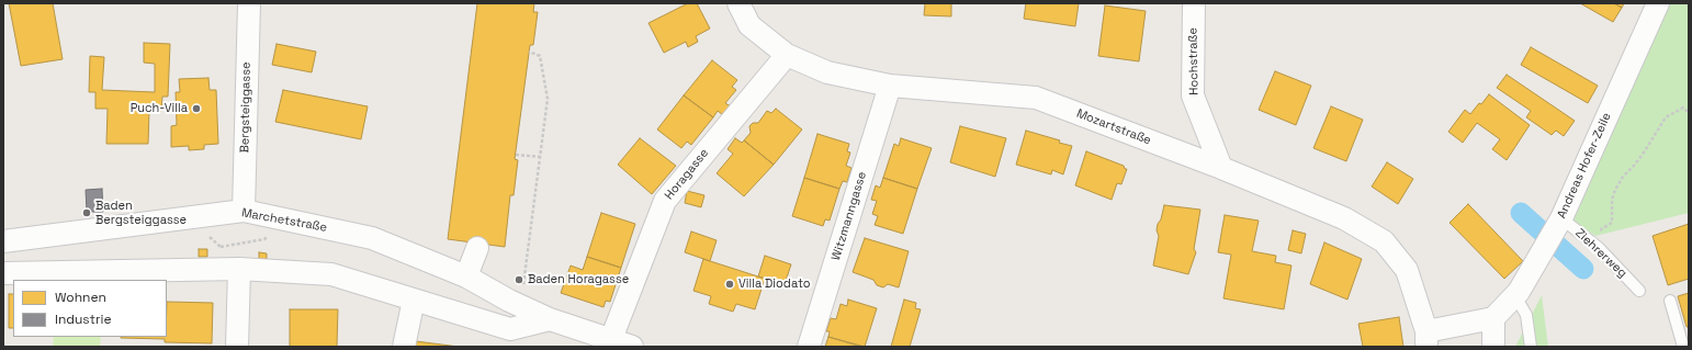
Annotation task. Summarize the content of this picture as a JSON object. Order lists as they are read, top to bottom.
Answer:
{
  "streets": {
    "street": [
      "Hochstraße",
      "Bergsteiggasse",
      "Mozartstraße",
      "Andreas Hofer-Zeile",
      "Horagasse",
      "Witzmanngasse",
      "Marchetstraße"
    ],
    "lane": ["Ziehrerweg"]
  },
  "crossings": [
    ["Hochstraße", "Mozartstraße"],
    ["Bergsteiggasse", "Marchetstraße"],
    ["Mozartstraße", "Horagasse"],
    ["Mozartstraße", "Witzmanngasse"],
    ["Andreas Hofer-Zeile", "Ziehrerweg"],
    ["Horagasse", "Marchetstraße"]
  ],
  "places": [
    "Puch-Villa",
    "Baden Bergsteiggasse",
    "Baden Horagasse",
    "Villa Diodato"
  ],
  "legend": ["Wohnen", "Industrie"]
}
